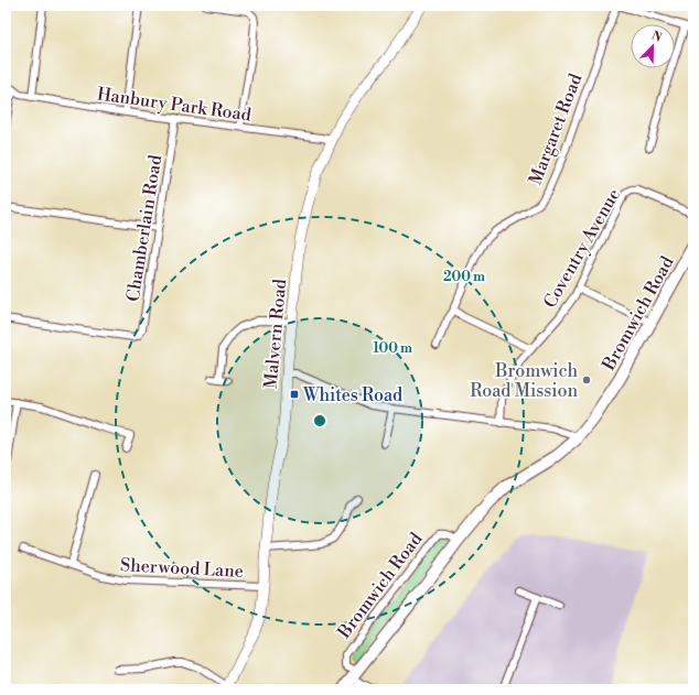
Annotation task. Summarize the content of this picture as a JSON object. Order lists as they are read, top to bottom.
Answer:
{
  "streets": {
    "main road": ["Bromwich Road", "Malvern Road"],
    "street": [
      "Hanbury Park Road",
      "Margaret Road",
      "Chamberlain Road",
      "Coventry Avenue",
      "Sherwood Lane"
    ]
  },
  "crossings": [
    ["Hanbury Park Road", "Chamberlain Road"],
    ["Hanbury Park Road", "Malvern Road"],
    ["Malvern Road", "Sherwood Lane"]
  ],
  "places": {
    "other": ["Bromwich Road Mission"],
    "transit": ["Whites Road"]
  },
  "north": "top right",
  "rings": ["200 m", "100 m"]
}
